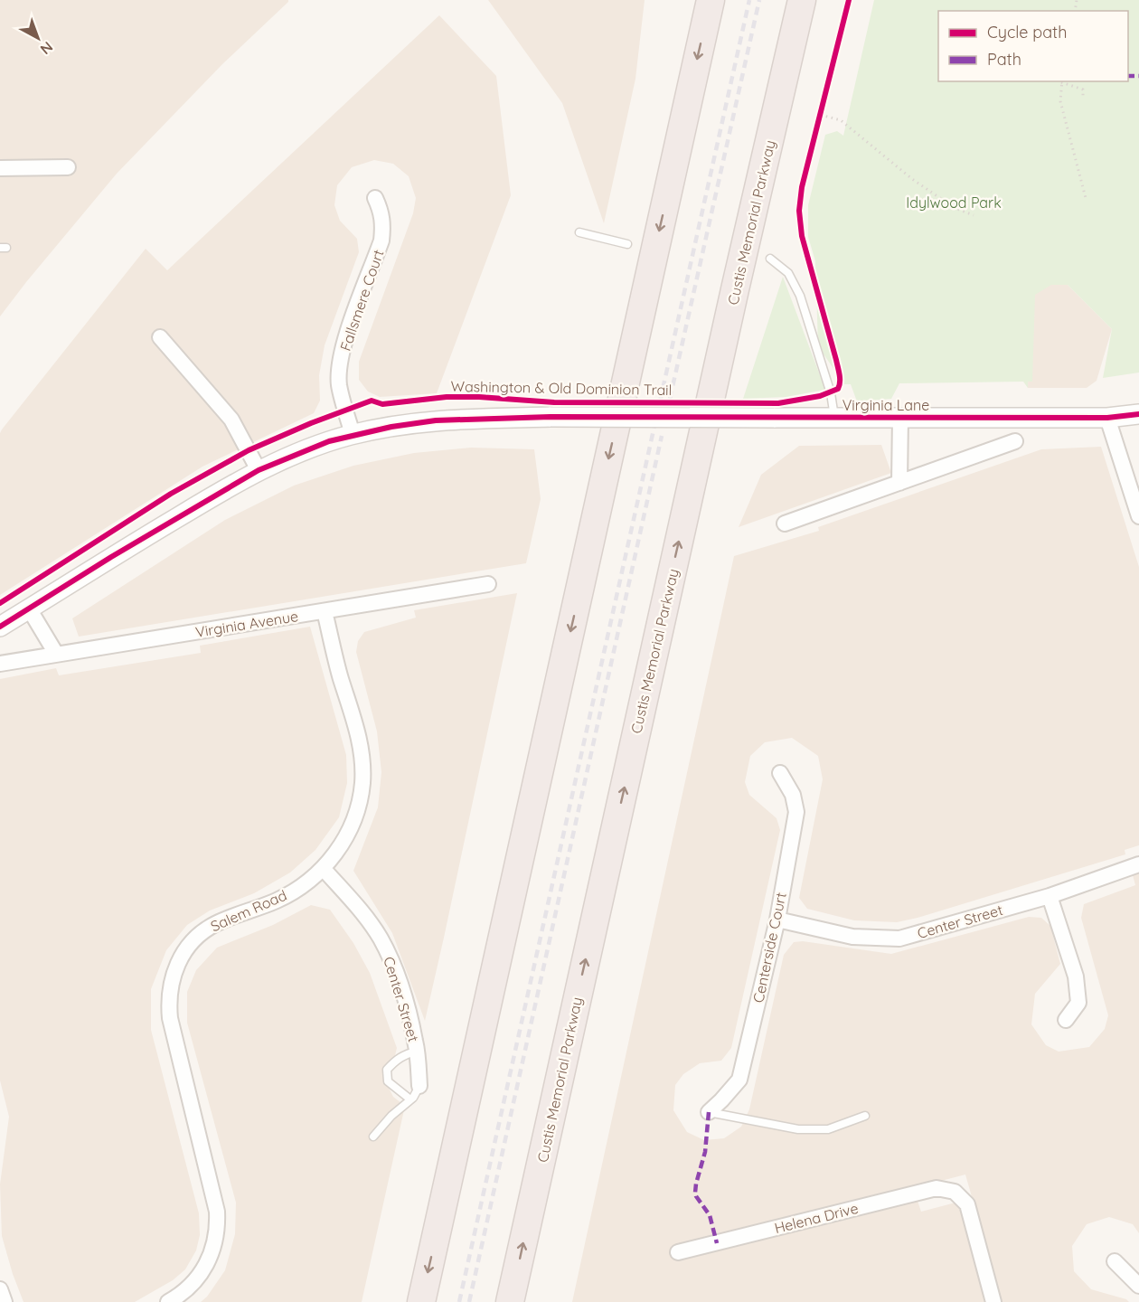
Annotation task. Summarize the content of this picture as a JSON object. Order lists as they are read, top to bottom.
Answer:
{
  "streets": {
    "highway": ["Custis Memorial Parkway"],
    "street": [
      "Fallsmere Court",
      "Virginia Lane",
      "Virginia Avenue",
      "Salem Road",
      "Center Street",
      "Centerside Court",
      "Helena Drive"
    ],
    "cycle path": ["Washington & Old Dominion Trail"]
  },
  "crossings": [
    ["Fallsmere Court", "Virginia Lane"],
    ["Virginia Avenue", "Salem Road"],
    ["Salem Road", "Center Street"],
    ["Center Street", "Centerside Court"]
  ],
  "parks": ["Idylwood Park"],
  "legend": ["Cycle path", "Path"],
  "north": "bottom right"
}
